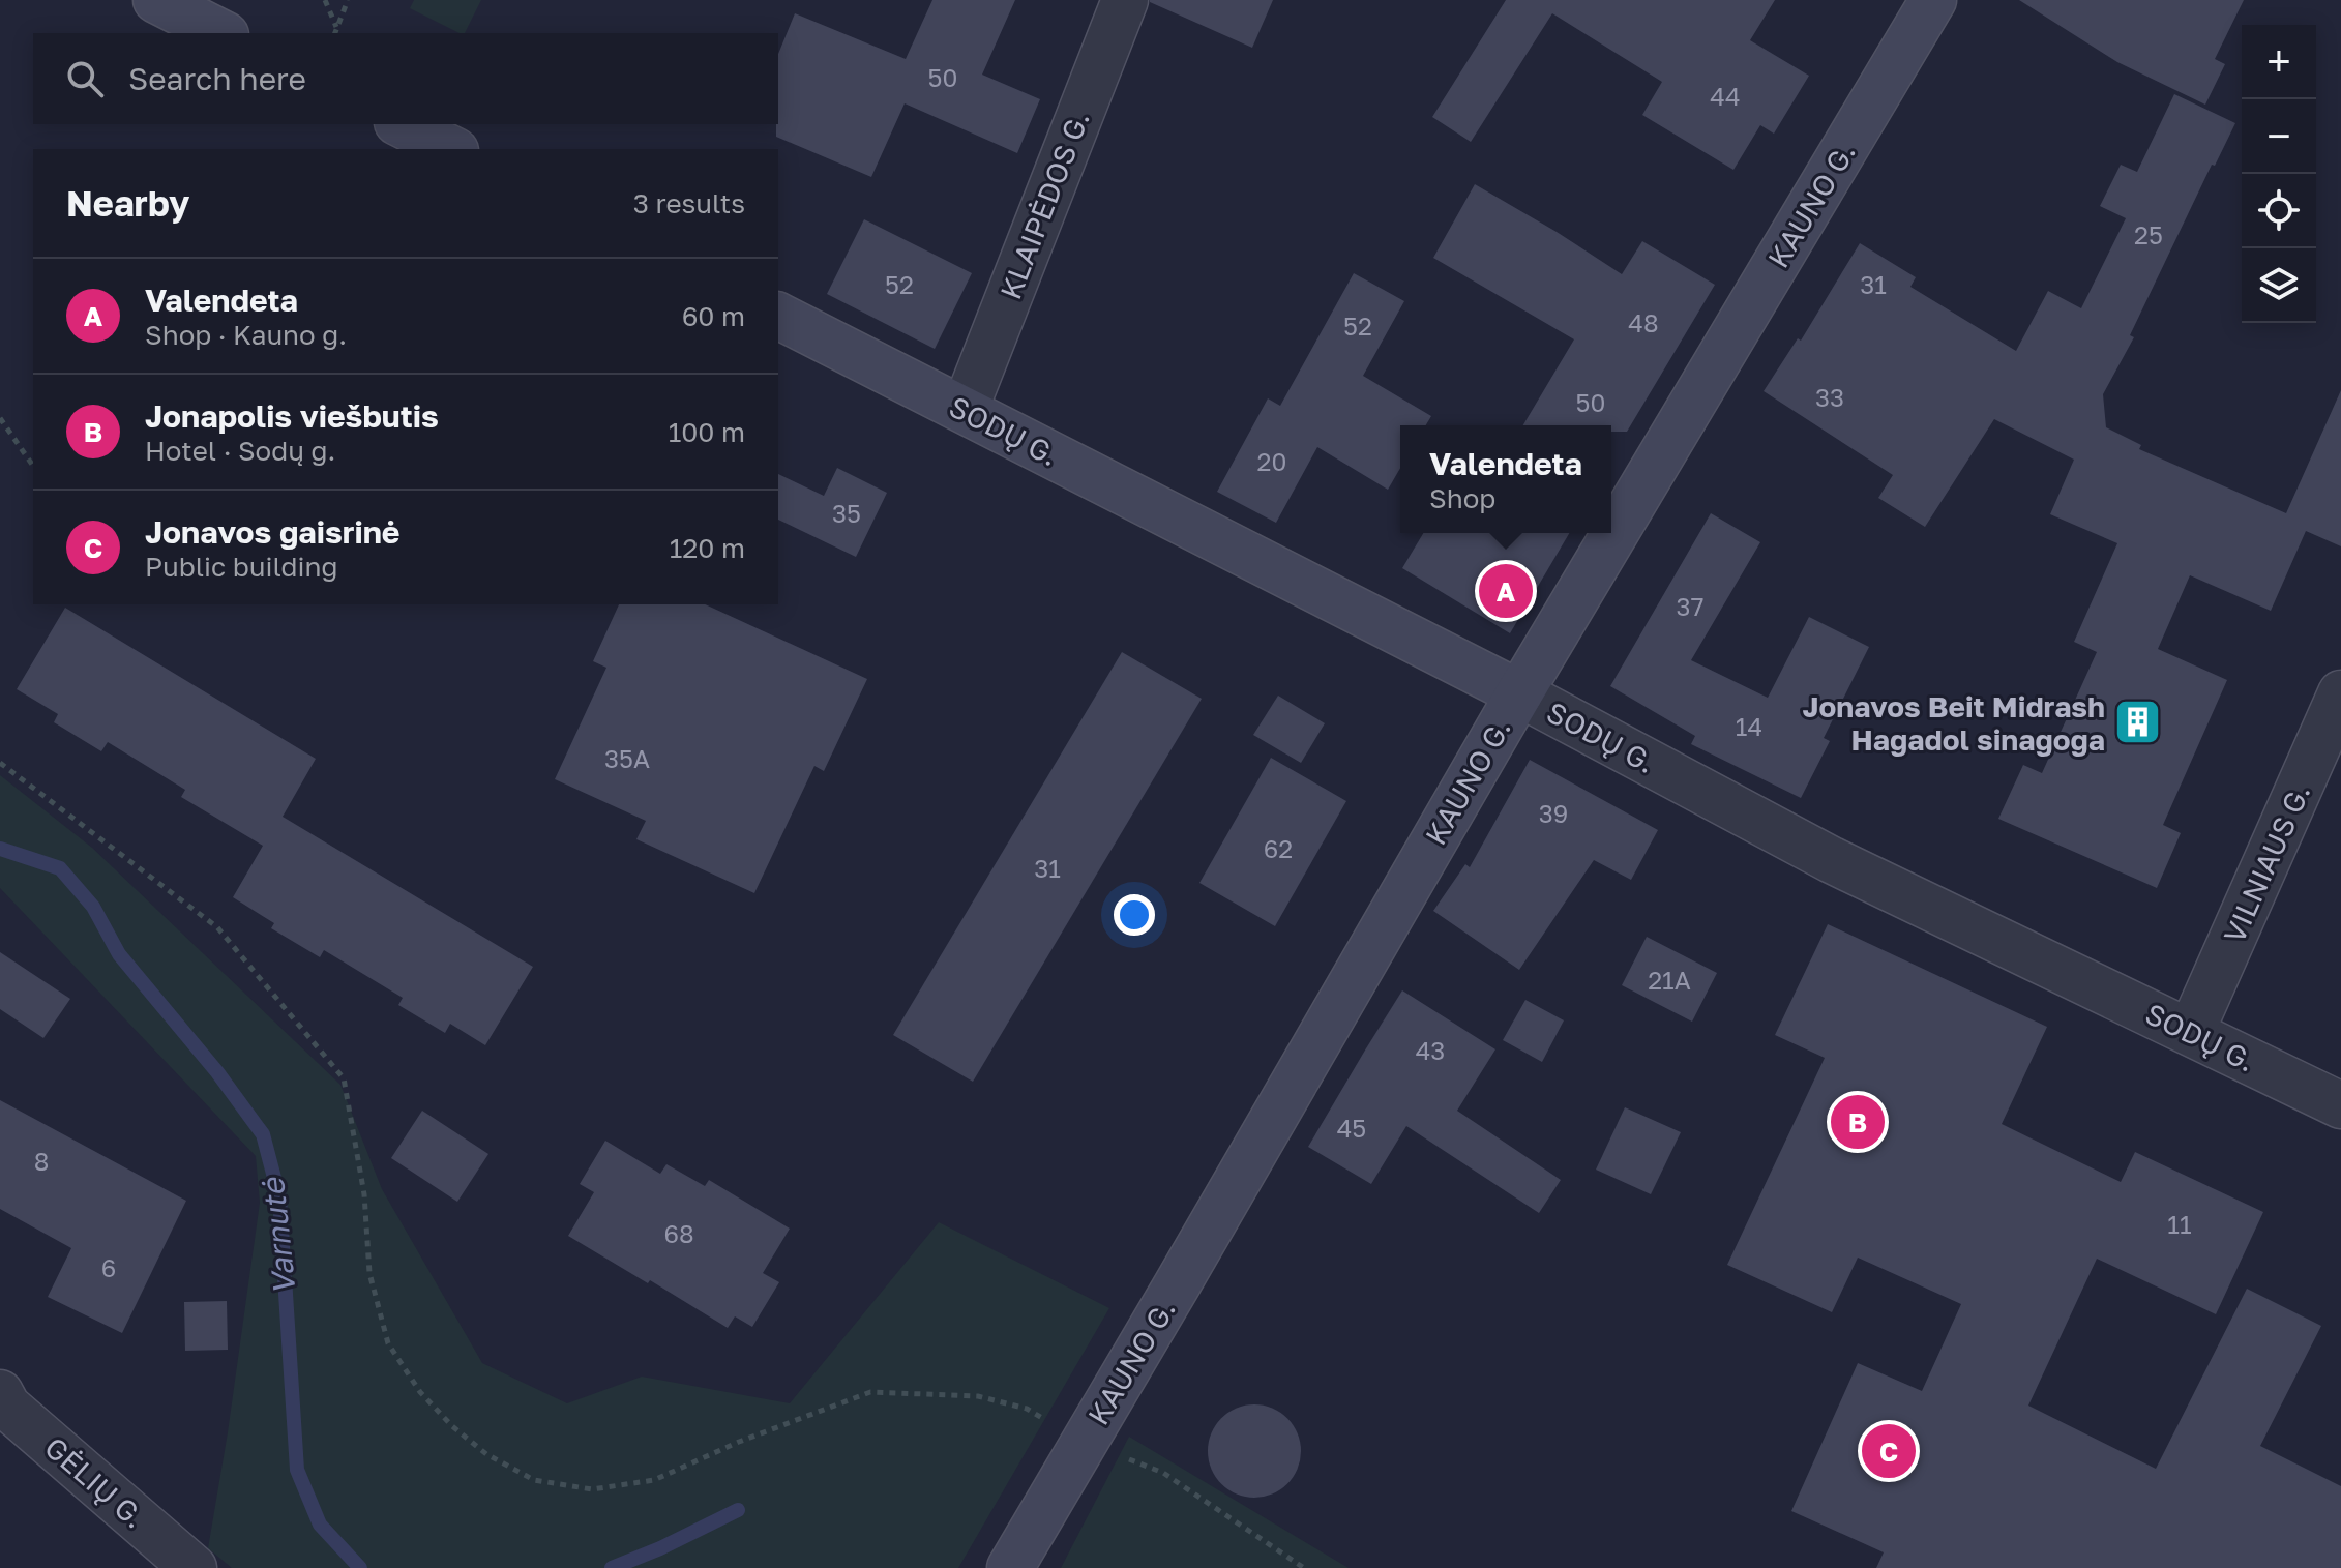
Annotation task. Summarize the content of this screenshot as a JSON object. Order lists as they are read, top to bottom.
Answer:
{
  "streets": {
    "main road": ["KAUNO G.", "SODŲ G."],
    "street": ["KLAIPĖDOS G.", "VILNIAUS G.", "GĖLIŲ G."]
  },
  "crossings": [
    ["KLAIPĖDOS G.", "SODŲ G."],
    ["KAUNO G.", "SODŲ G."],
    ["SODŲ G.", "VILNIAUS G."]
  ],
  "water": ["Varnutė"],
  "places": {
    "building": ["Jonavos Beit Midrash Hagadol sinagoga"]
  },
  "house_numbers": [
    "50",
    "44",
    "25",
    "52",
    "31",
    "48",
    "52",
    "33",
    "50",
    "20",
    "35",
    "37",
    "14",
    "35A",
    "39",
    "62",
    "31",
    "21A",
    "43",
    "45",
    "8",
    "11",
    "68",
    "6"
  ],
  "page": {
    "map_buttons": ["+", "−"],
    "search": "Search here",
    "heading": ["Nearby", "3 results"],
    "list": [
      {
        "mark": "A",
        "name": "Valendeta",
        "note": "Shop · Kauno g.",
        "value": "60 m"
      },
      {
        "mark": "B",
        "name": "Jonapolis viešbutis",
        "note": "Hotel · Sodų g.",
        "value": "100 m"
      },
      {
        "mark": "C",
        "name": "Jonavos gaisrinė",
        "note": "Public building",
        "value": "120 m"
      }
    ],
    "popup": ["Valendeta", "Shop"],
    "pins": ["A", "B", "C"]
  }
}
